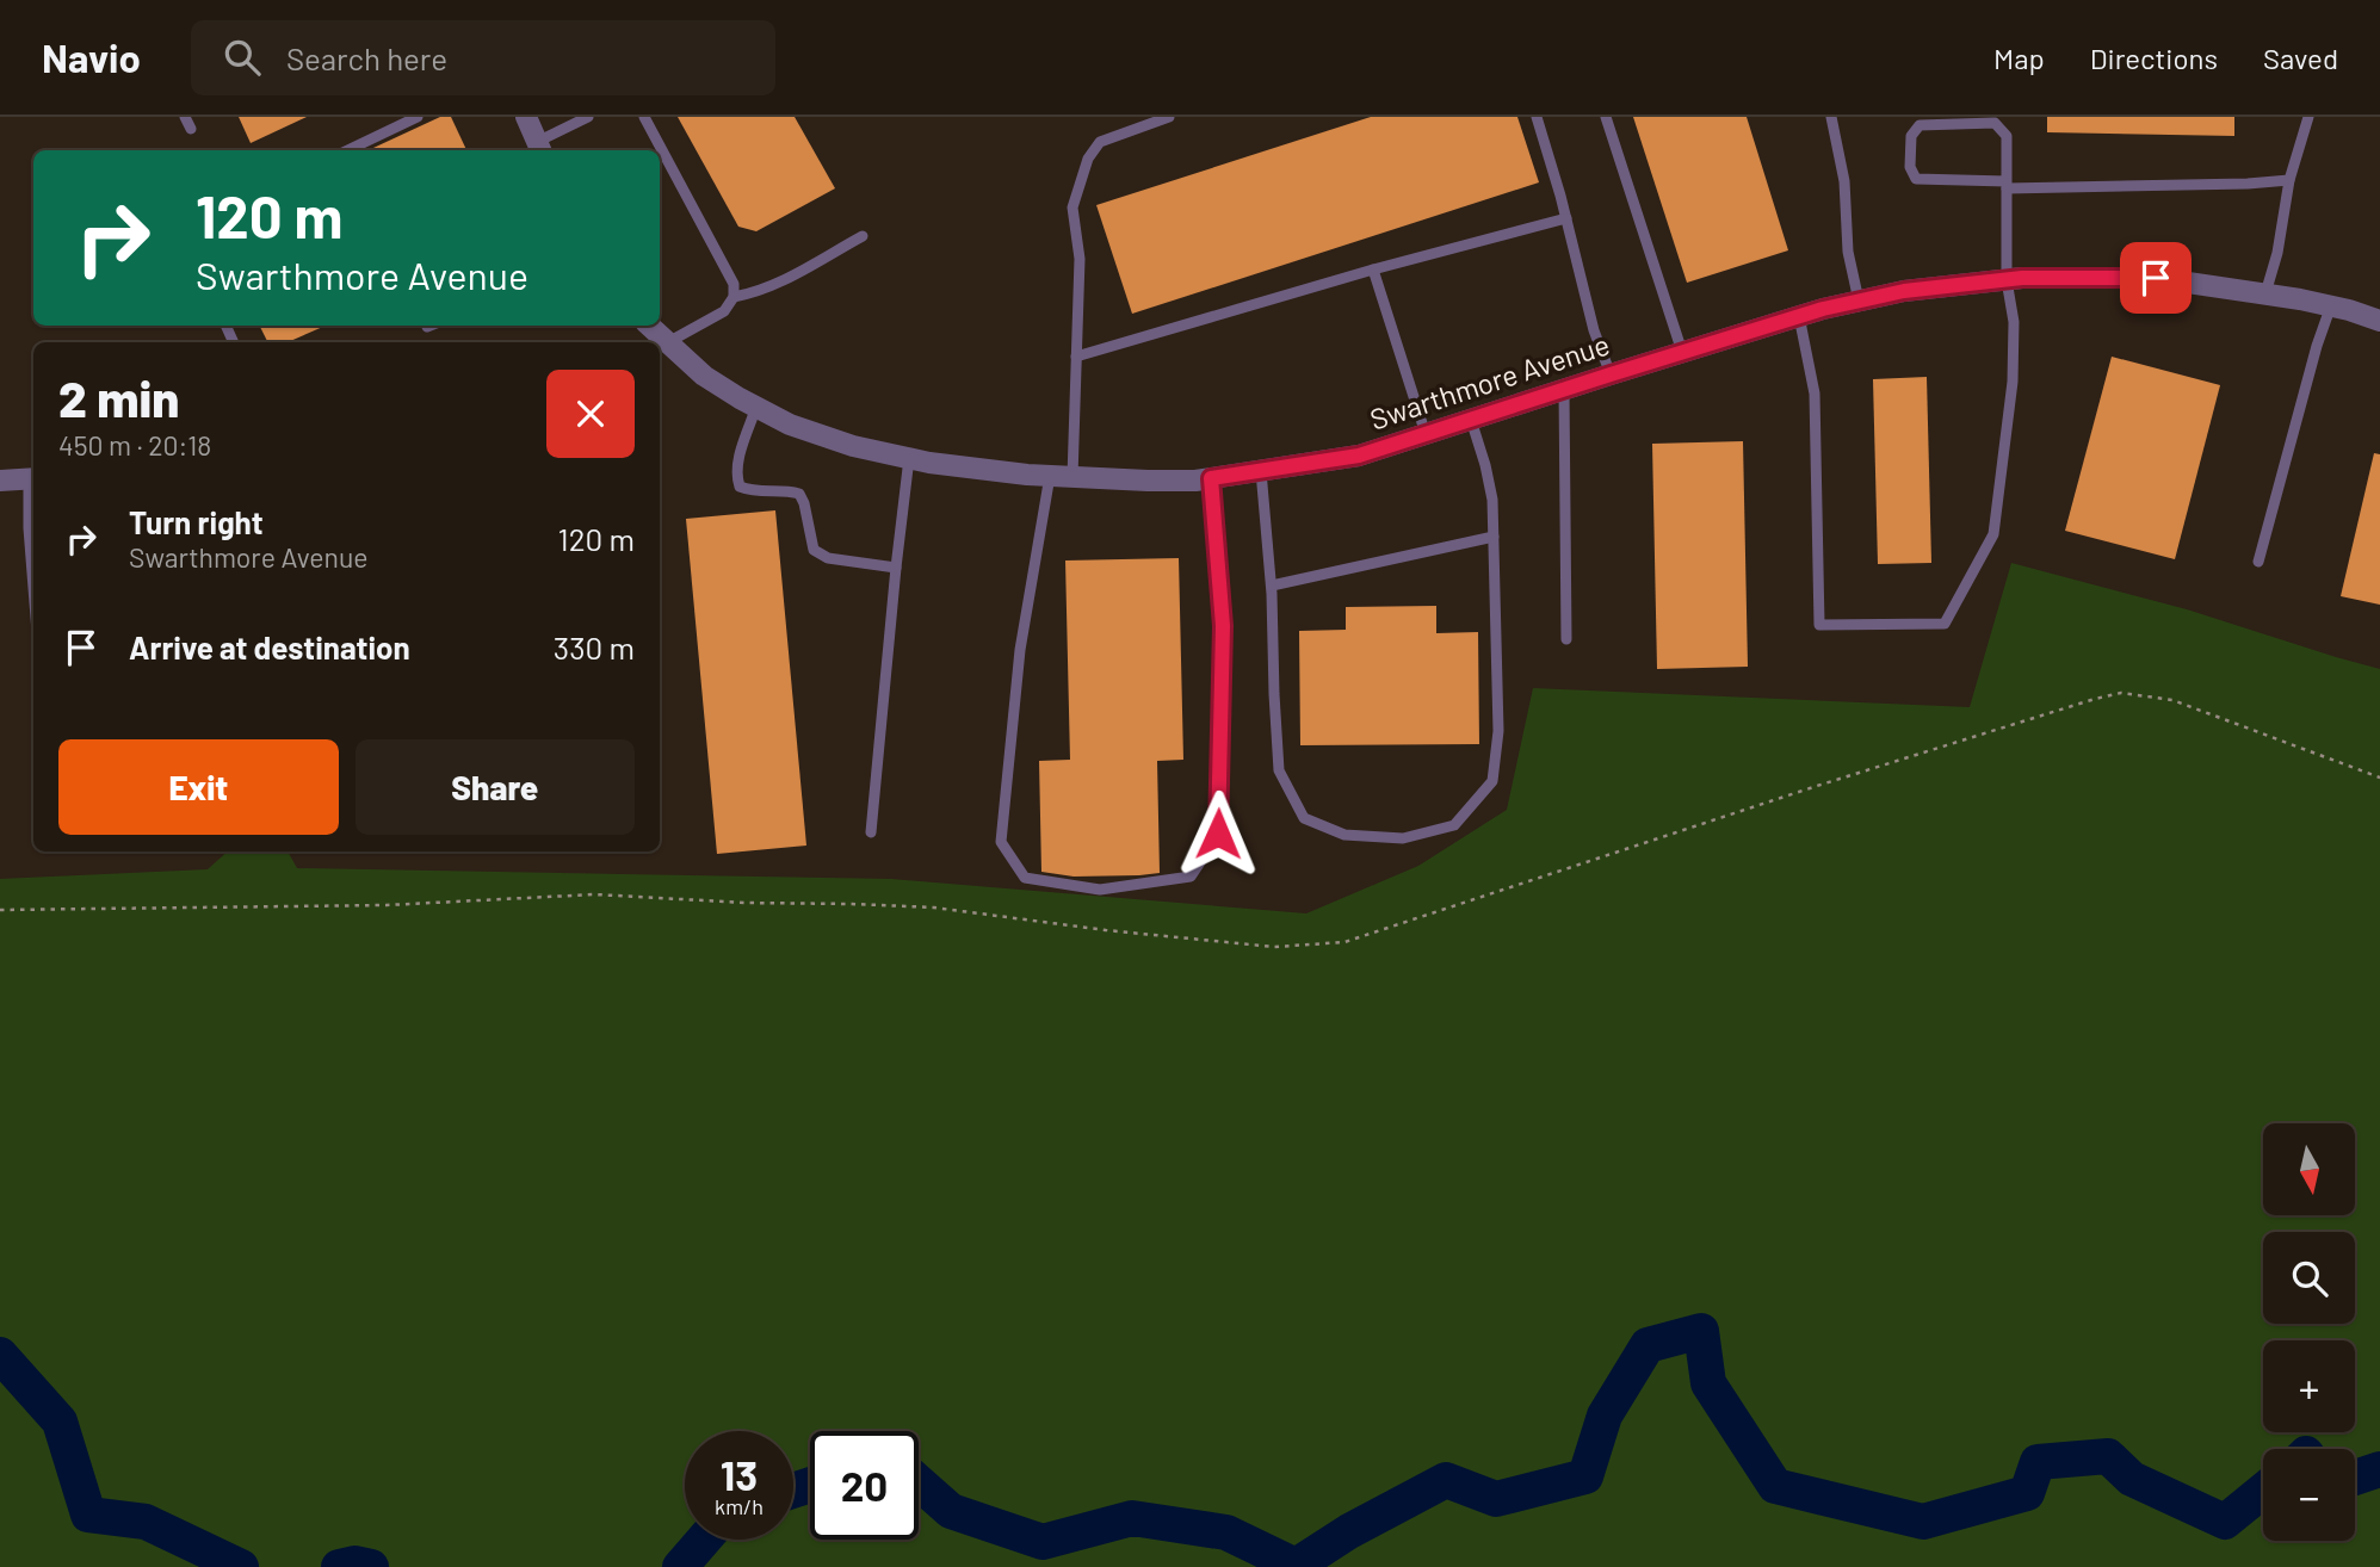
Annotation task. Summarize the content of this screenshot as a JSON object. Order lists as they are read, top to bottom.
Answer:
{
  "streets": {
    "street": ["Swarthmore Avenue"]
  },
  "north": "bottom",
  "page": {
    "header": "Navio",
    "search": "Search here",
    "nav": ["Map", "Directions", "Saved"],
    "turn": ["120 m", "Swarthmore Avenue"],
    "heading": ["2 min", "450 m · 20:18"],
    "list": [
      {
        "name": "Turn right",
        "note": "Swarthmore Avenue",
        "value": "120 m"
      },
      {
        "name": "Arrive at destination",
        "value": "330 m"
      }
    ],
    "buttons": ["Exit", "Share"],
    "map_buttons": ["+", "−"],
    "speed": "13 km/h",
    "limit": "20"
  }
}
